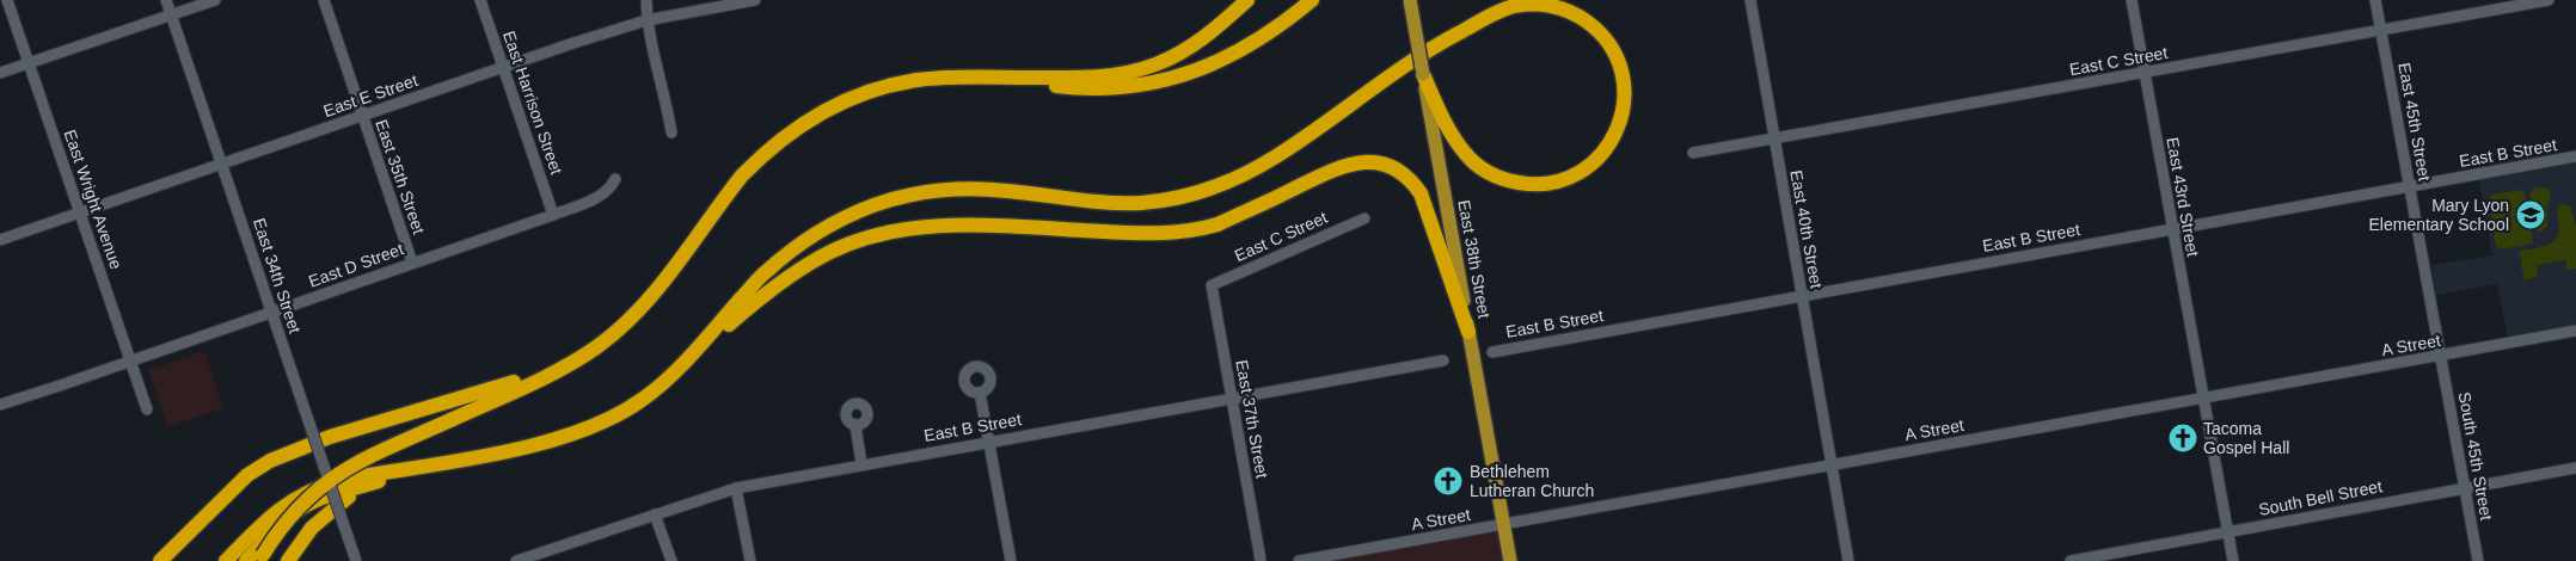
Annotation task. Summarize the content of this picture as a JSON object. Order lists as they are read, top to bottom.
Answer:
{
  "streets": {
    "main road": ["East 38th Street"],
    "street": [
      "East C Street",
      "East E Street",
      "East Harrison Street",
      "East 45th Street",
      "East B Street",
      "East 35th Street",
      "East 43rd Street",
      "East Wright Avenue",
      "East 40th Street",
      "East D Street",
      "East 34th Street",
      "A Street",
      "East 37th Street",
      "South 45th Street",
      "South Bell Street"
    ]
  },
  "crossings": [
    ["East C Street", "East 45th Street"],
    ["East C Street", "East 43rd Street"],
    ["East C Street", "East 40th Street"],
    ["East C Street", "East 37th Street"],
    ["East E Street", "East Harrison Street"],
    ["East E Street", "East 35th Street"],
    ["East E Street", "East Wright Avenue"],
    ["East E Street", "East 34th Street"],
    ["East Harrison Street", "East D Street"],
    ["East 45th Street", "East B Street"],
    ["East 45th Street", "A Street"],
    ["East 45th Street", "South 45th Street"],
    ["East B Street", "East 43rd Street"],
    ["East B Street", "East 40th Street"],
    ["East B Street", "East 37th Street"],
    ["East 35th Street", "East D Street"],
    ["East 43rd Street", "A Street"],
    ["East 43rd Street", "South Bell Street"],
    ["East Wright Avenue", "East D Street"],
    ["East 40th Street", "A Street"],
    ["East 38th Street", "A Street"],
    ["East D Street", "East 34th Street"],
    ["A Street", "South 45th Street"],
    ["South 45th Street", "South Bell Street"]
  ],
  "places": {
    "school or university": ["Mary Lyon Elementary School"],
    "church": ["Tacoma Gospel Hall", "Bethlehem Lutheran Church"]
  }
}
